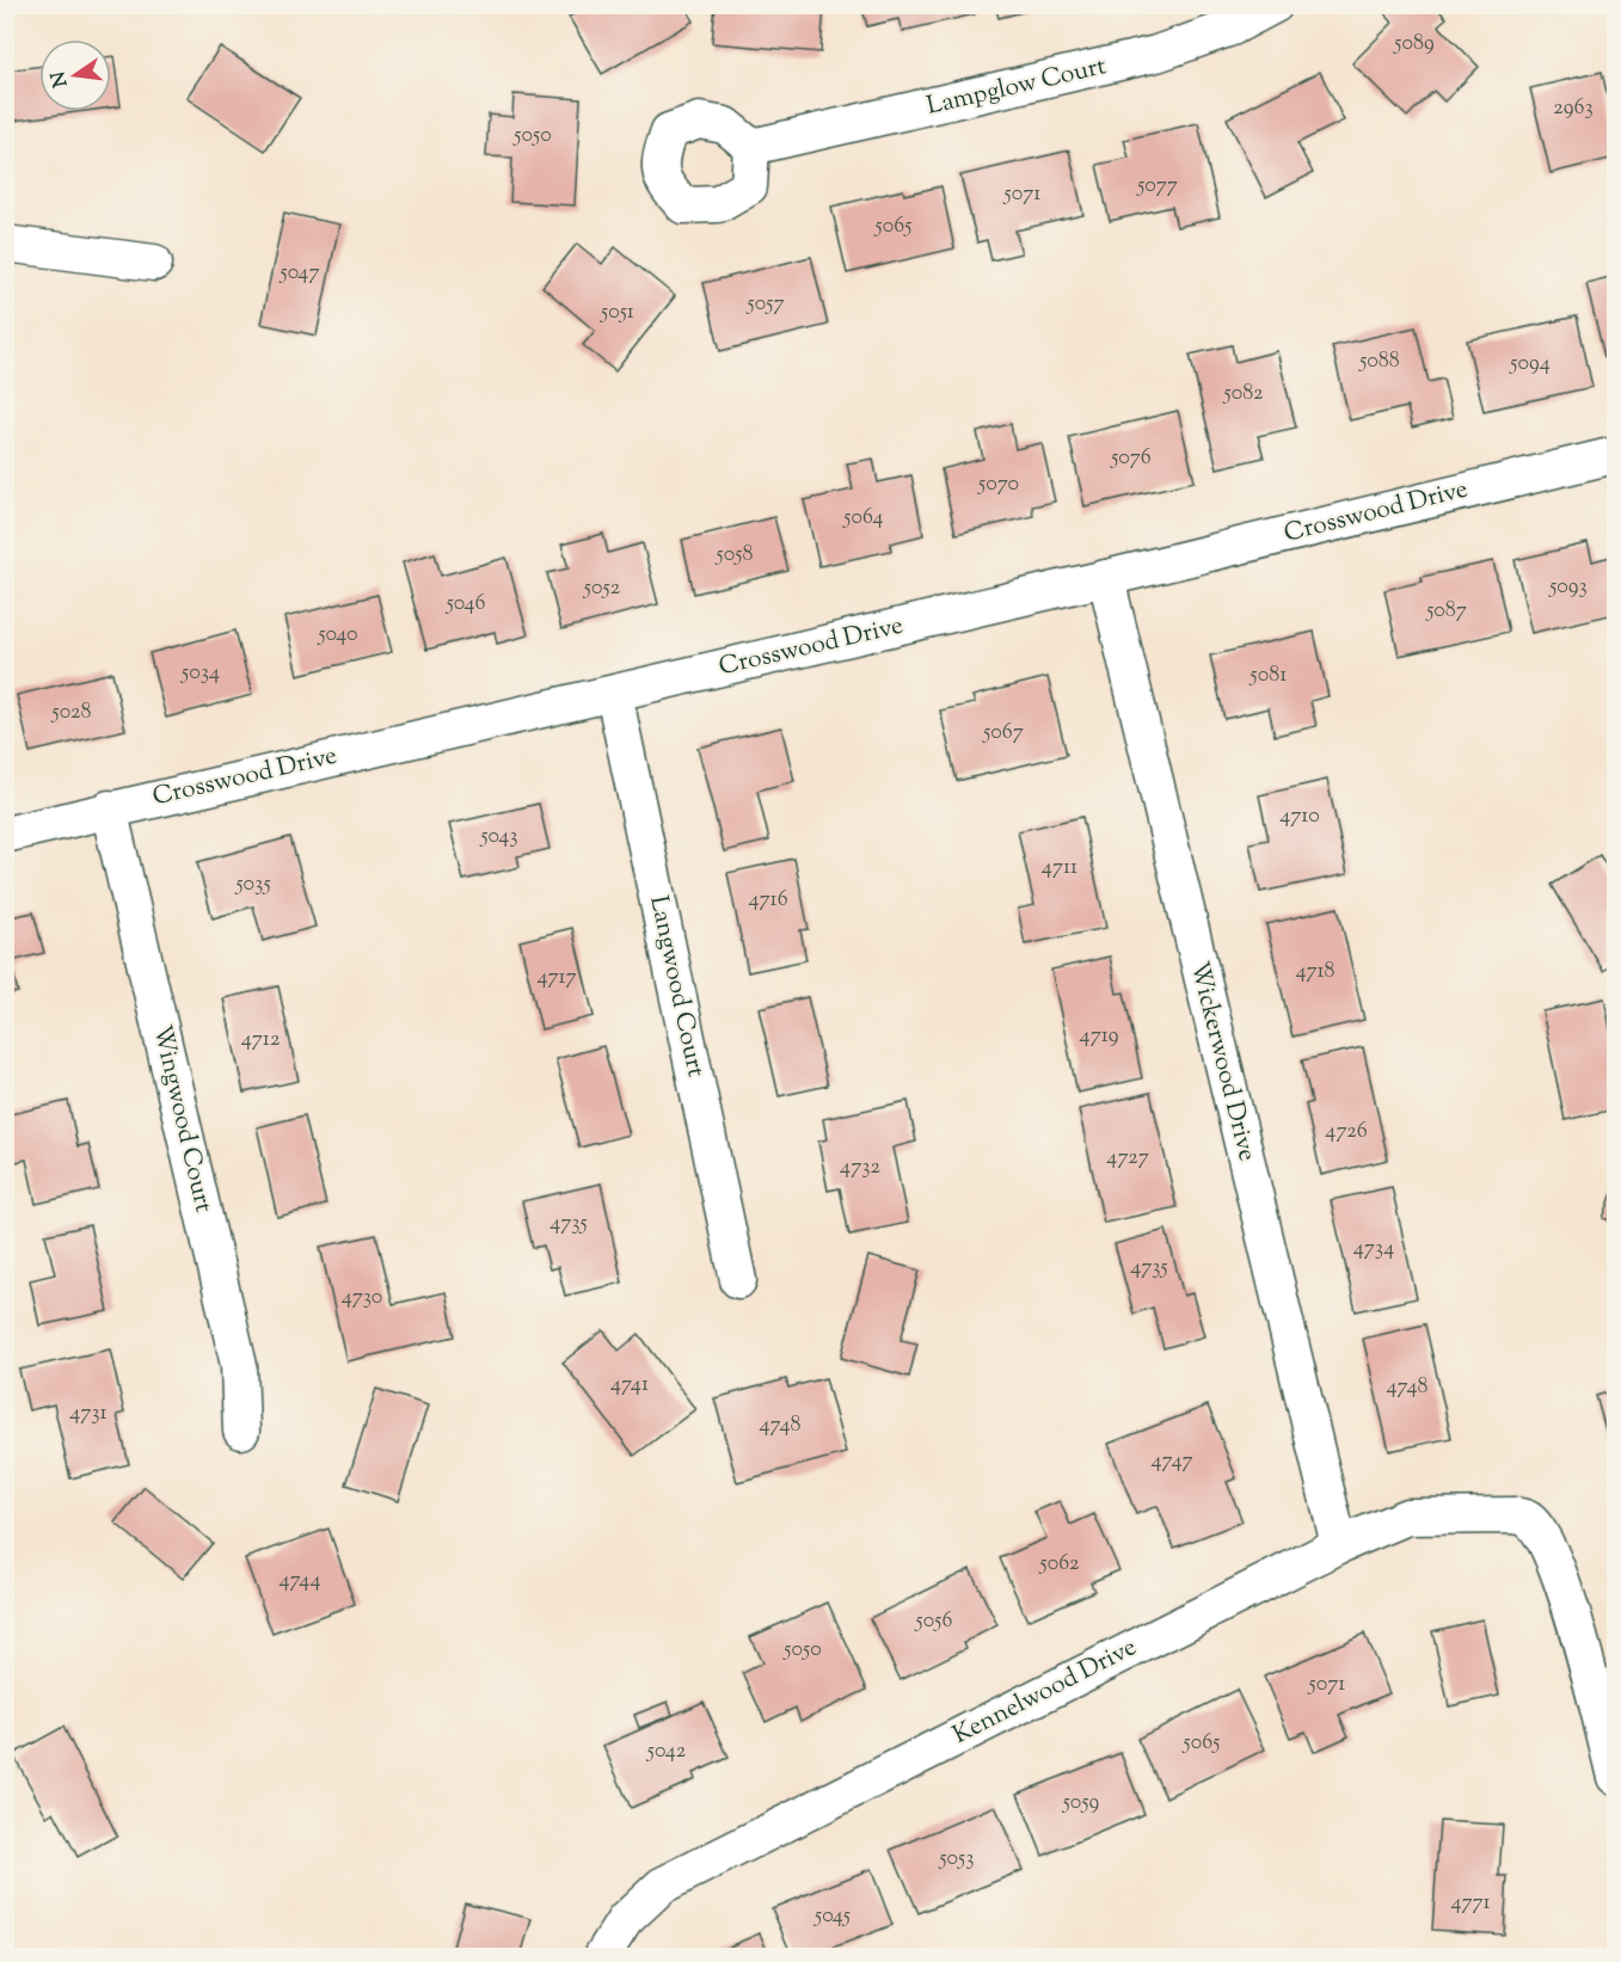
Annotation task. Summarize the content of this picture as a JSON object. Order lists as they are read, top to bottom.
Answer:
{
  "streets": {
    "street": [
      "Lampglow Court",
      "Crosswood Drive",
      "Langwood Court",
      "Wickerwood Drive",
      "Wingwood Court",
      "Kennelwood Drive"
    ]
  },
  "crossings": [
    ["Crosswood Drive", "Langwood Court"],
    ["Crosswood Drive", "Wickerwood Drive"],
    ["Crosswood Drive", "Wingwood Court"],
    ["Wickerwood Drive", "Kennelwood Drive"]
  ],
  "house_numbers": [
    "5089",
    "2963",
    "5050",
    "5077",
    "5071",
    "5065",
    "5047",
    "5057",
    "5051",
    "5088",
    "5094",
    "5082",
    "5076",
    "5070",
    "5064",
    "5058",
    "5093",
    "5052",
    "5046",
    "5087",
    "5040",
    "5034",
    "5081",
    "5028",
    "5067",
    "4710",
    "5043",
    "4711",
    "5035",
    "4716",
    "4718",
    "4717",
    "4719",
    "4712",
    "4726",
    "4727",
    "4732",
    "4735",
    "4734",
    "4735",
    "4730",
    "4741",
    "4748",
    "4731",
    "4748",
    "4747",
    "5062",
    "4744",
    "5056",
    "5050",
    "5071",
    "5065",
    "5042",
    "5059",
    "5053",
    "4771",
    "5045"
  ],
  "north": "left"
}
